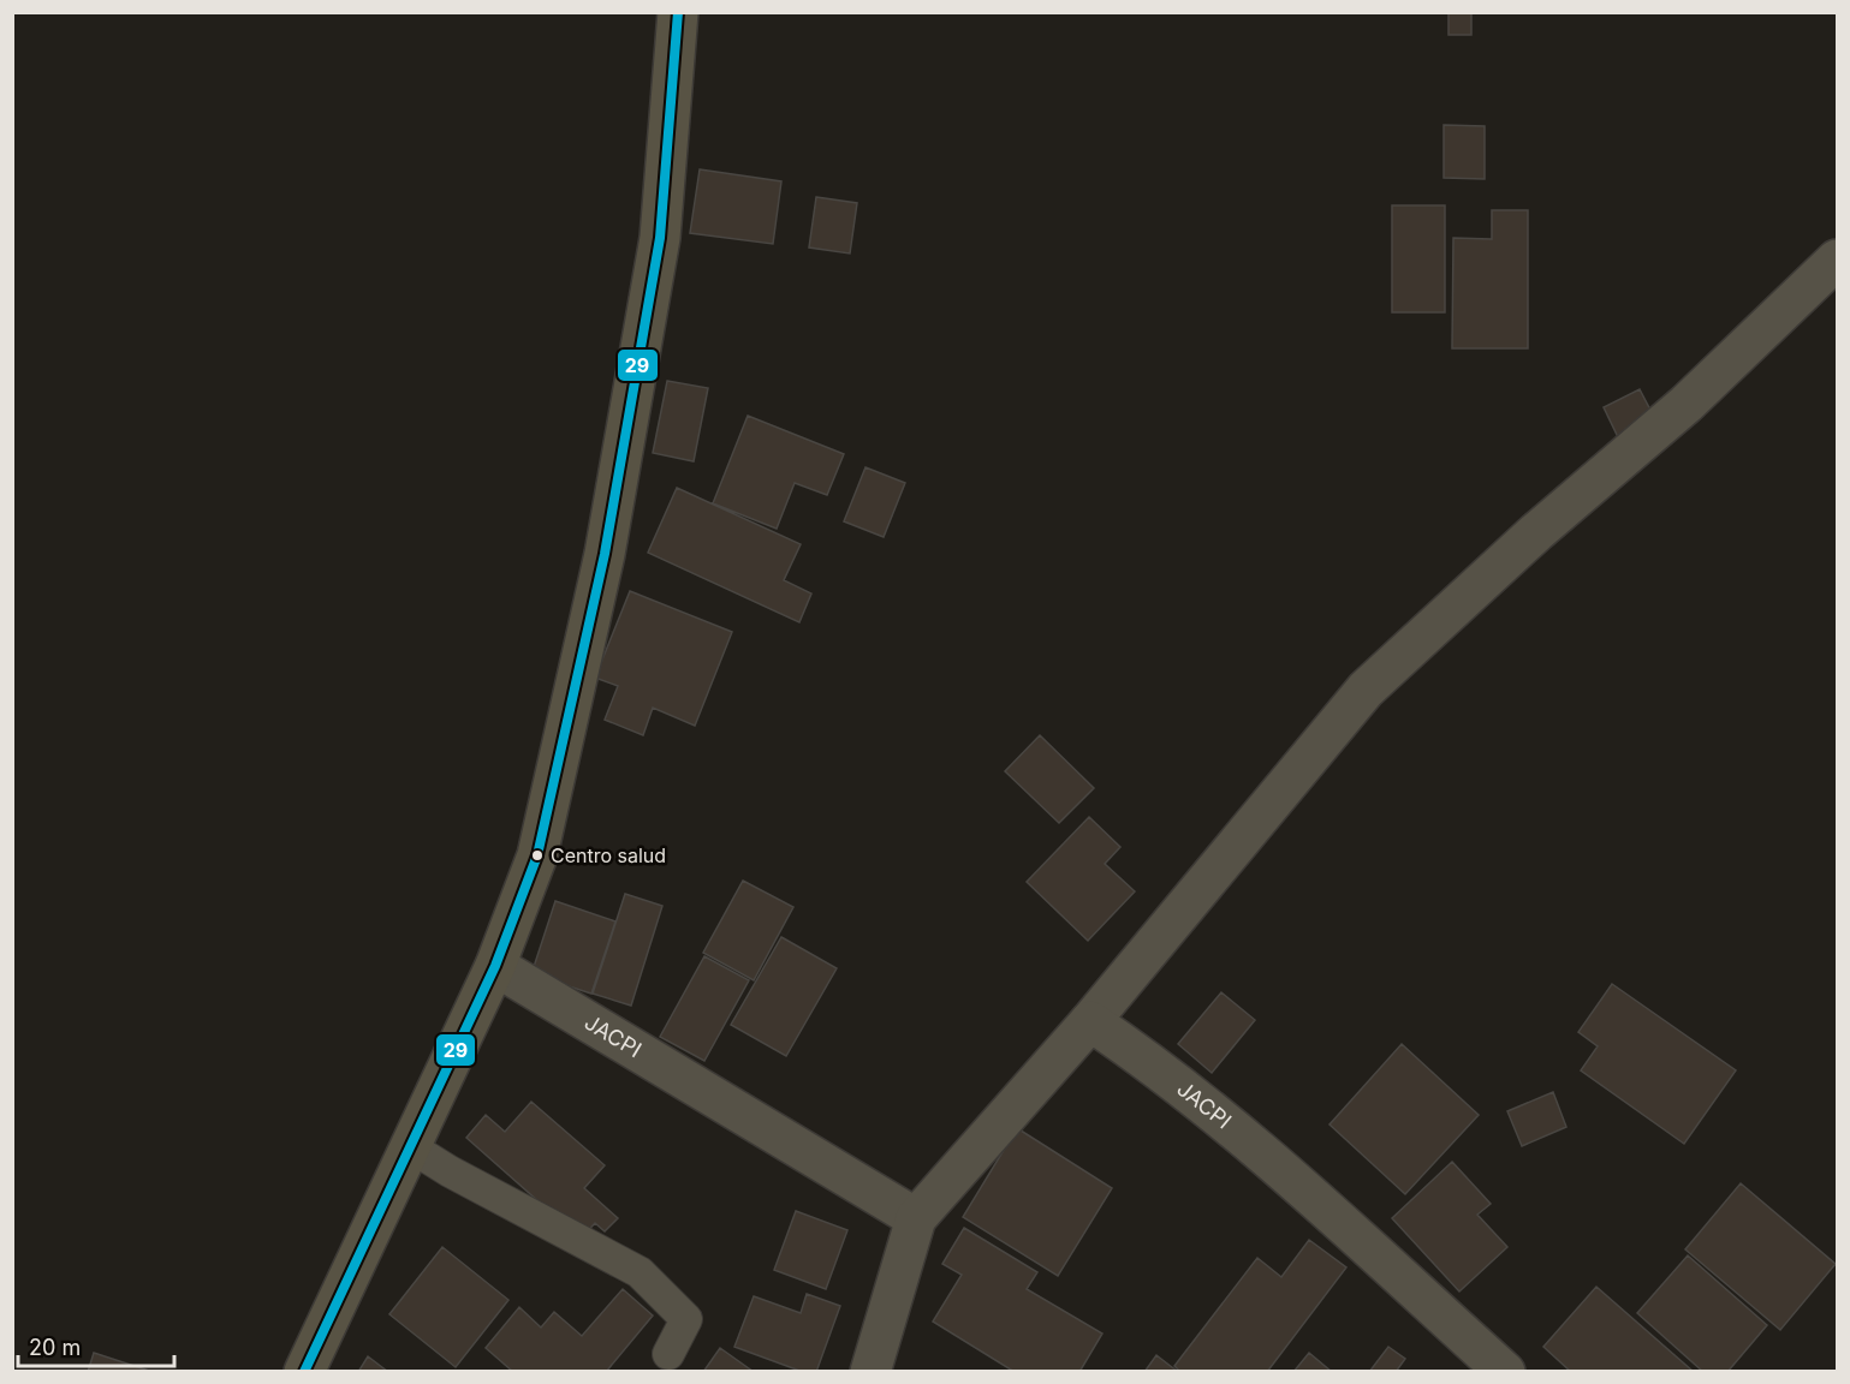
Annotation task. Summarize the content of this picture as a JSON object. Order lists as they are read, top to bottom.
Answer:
{
  "streets": {
    "street": ["JACPI"]
  },
  "places": ["Centro salud"],
  "lines": ["transit line 29"],
  "scale_bar": "20 m"
}
